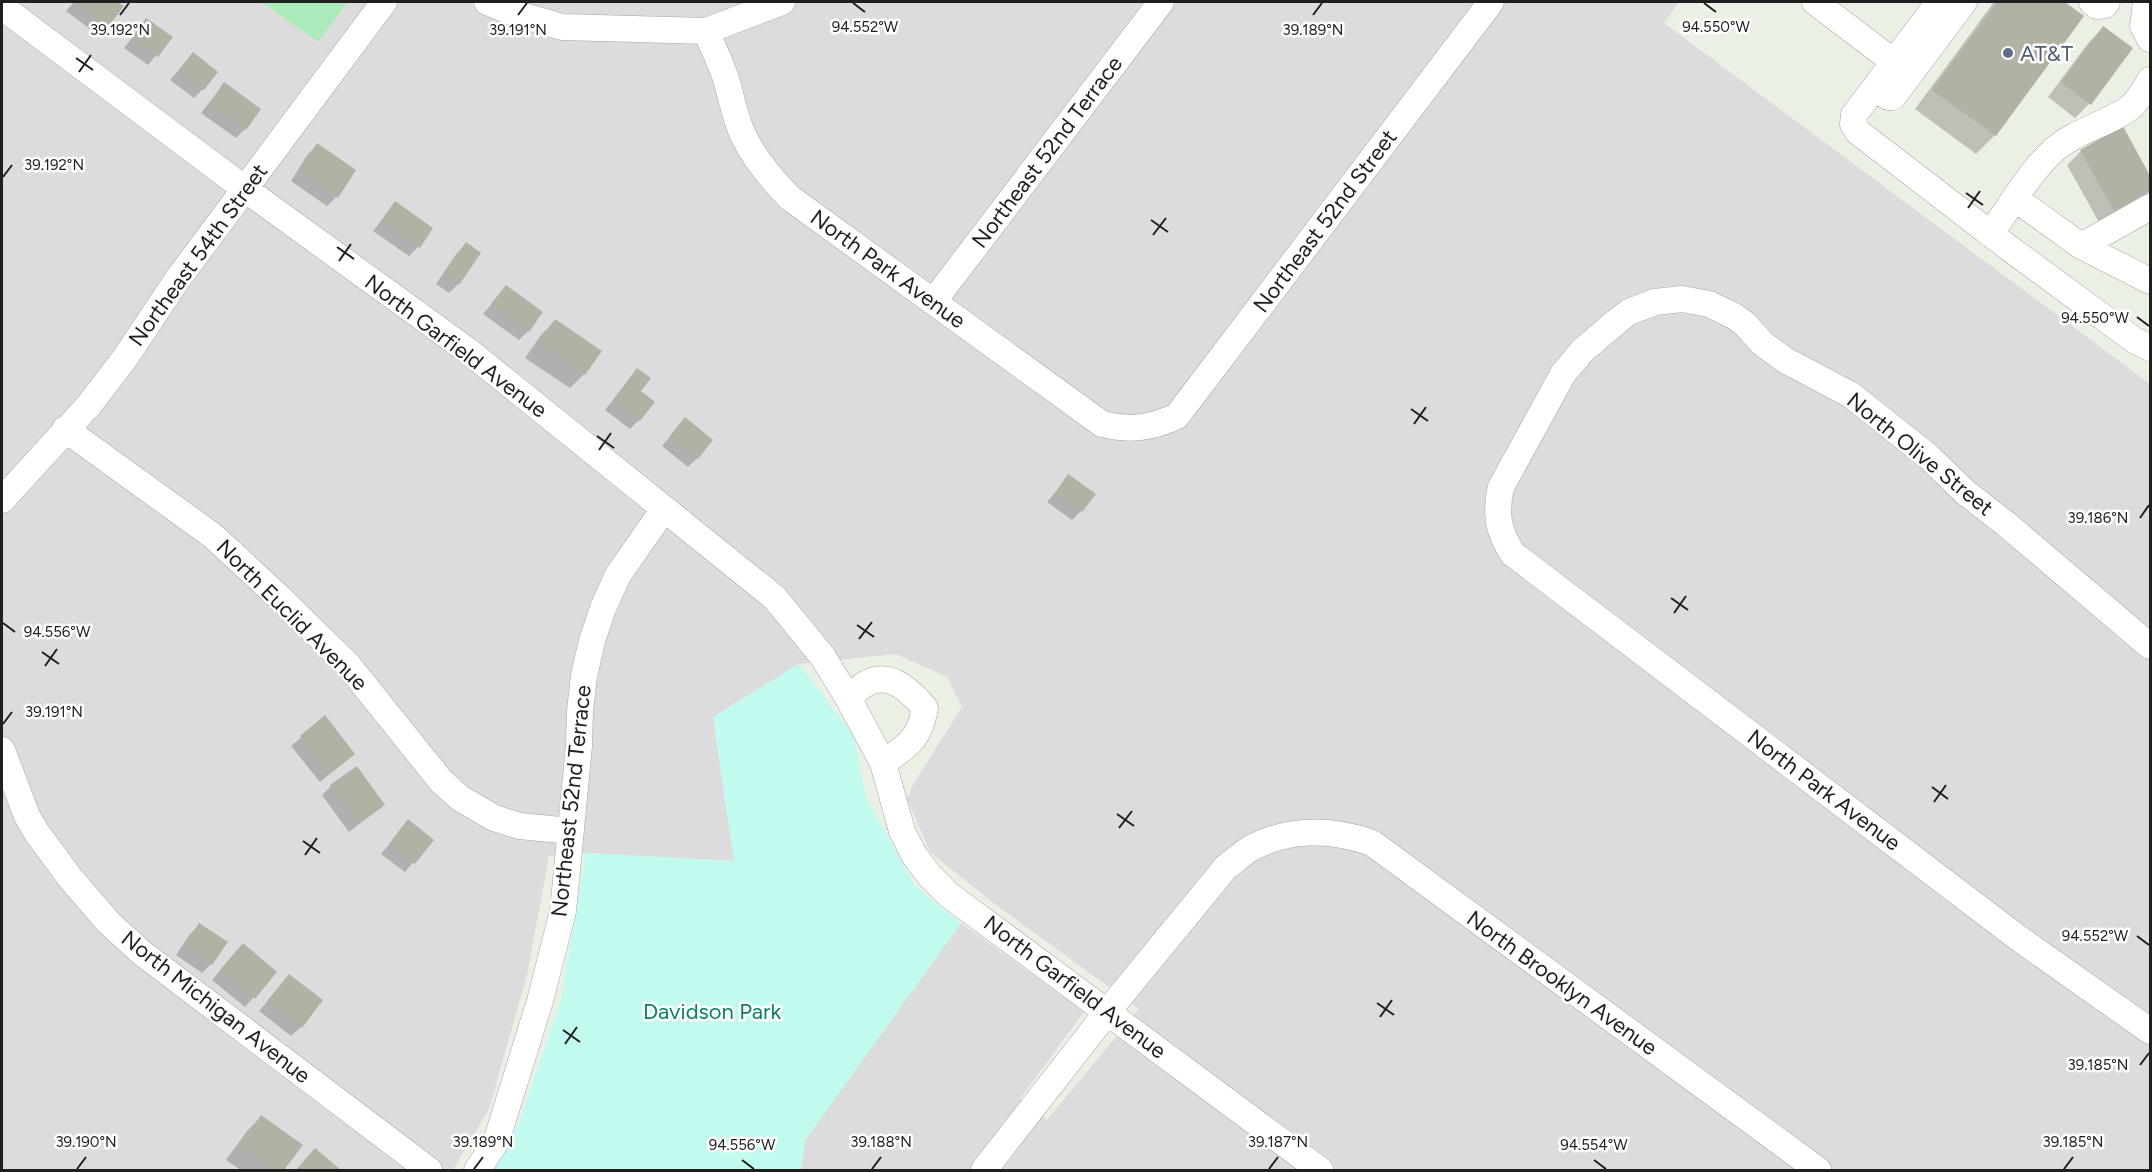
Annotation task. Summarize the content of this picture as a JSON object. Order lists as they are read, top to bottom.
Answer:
{
  "streets": {
    "street": [
      "Northeast 52nd Terrace",
      "Northeast 52nd Street",
      "Northeast 54th Street",
      "North Park Avenue",
      "North Garfield Avenue",
      "North Olive Street",
      "North Euclid Avenue",
      "North Brooklyn Avenue",
      "North Michigan Avenue"
    ]
  },
  "crossings": [
    ["Northeast 52nd Terrace", "North Park Avenue"],
    ["Northeast 52nd Terrace", "North Garfield Avenue"],
    ["Northeast 52nd Terrace", "North Euclid Avenue"],
    ["Northeast 52nd Street", "North Park Avenue"],
    ["Northeast 54th Street", "North Garfield Avenue"],
    ["Northeast 54th Street", "North Euclid Avenue"],
    ["North Park Avenue", "North Olive Street"],
    ["North Garfield Avenue", "North Brooklyn Avenue"]
  ],
  "parks": ["Davidson Park"],
  "places": ["AT&T"],
  "coordinates": [
    "94.550°W",
    "94.552°W",
    "39.192°N",
    "39.191°N",
    "39.189°N",
    "39.186°N",
    "94.556°W",
    "39.185°N",
    "39.190°N",
    "39.188°N",
    "39.187°N",
    "94.554°W"
  ]
}
